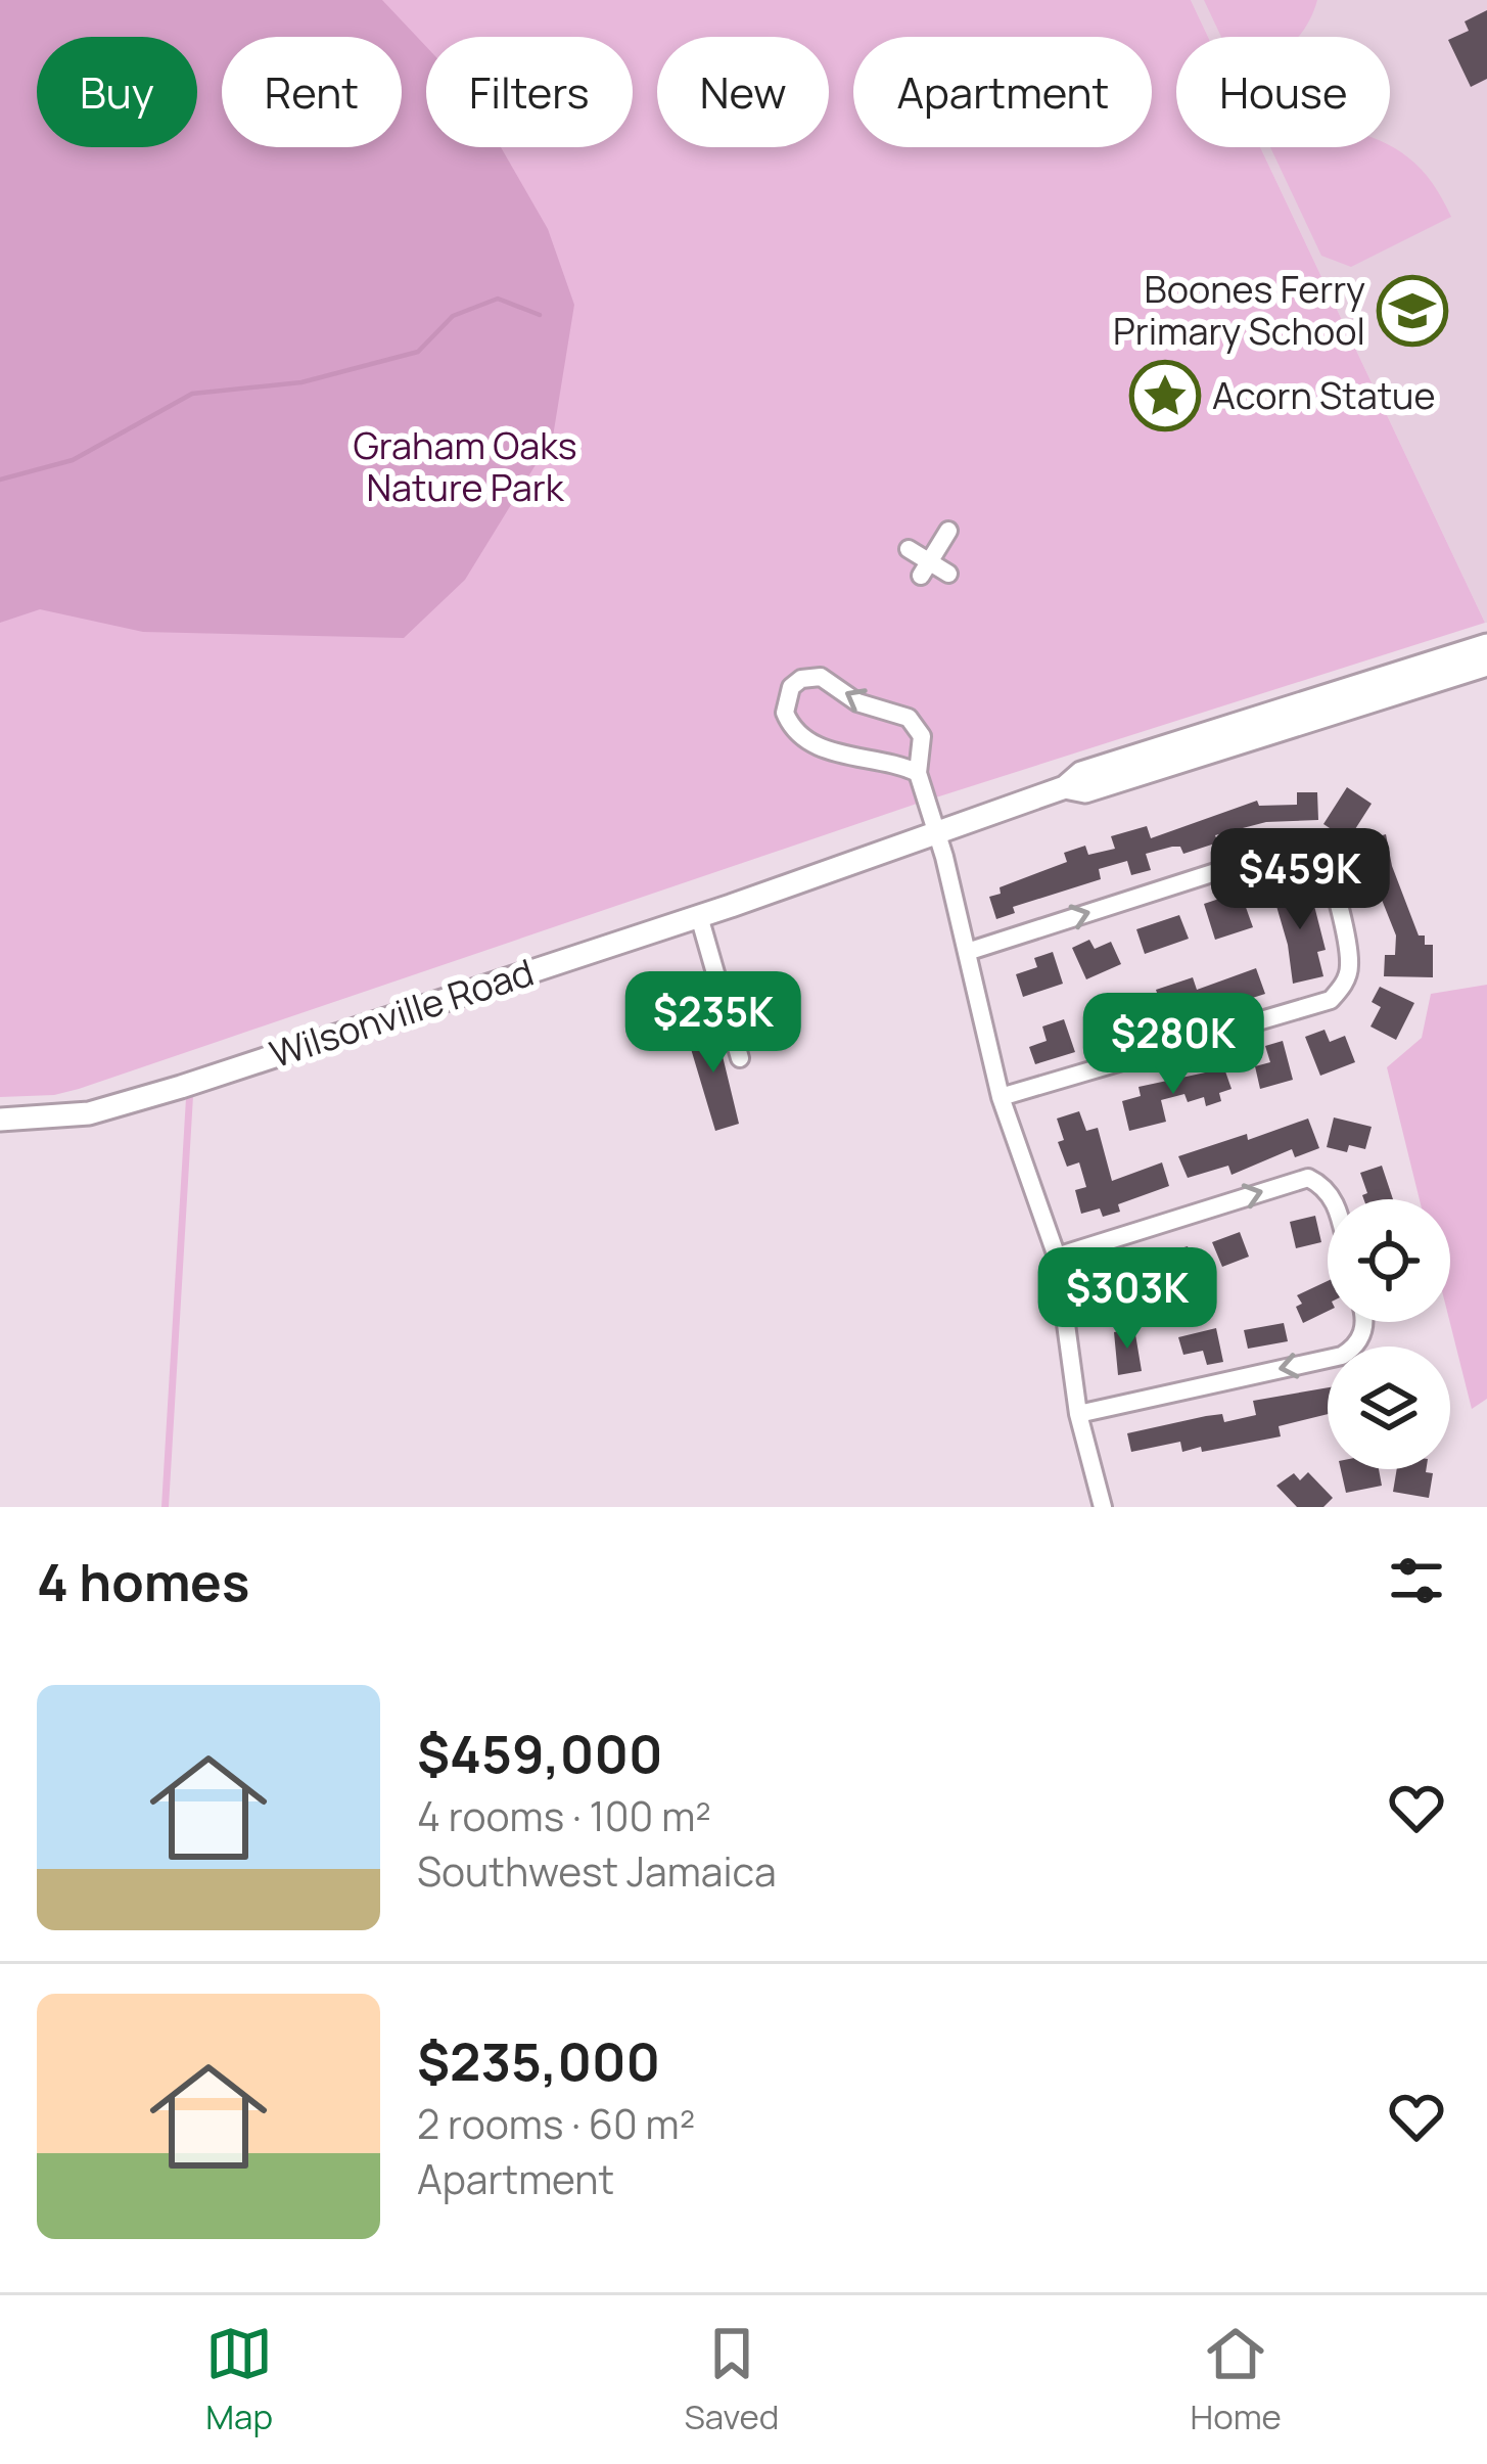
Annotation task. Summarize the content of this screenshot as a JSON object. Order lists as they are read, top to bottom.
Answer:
{
  "streets": {
    "main road": ["Wilsonville Road"]
  },
  "parks": ["Graham Oaks Nature Park"],
  "places": {
    "school or university": ["Boones Ferry Primary School"],
    "place": ["Acorn Statue"]
  },
  "page": {
    "chip": [
      "Buy",
      "Rent",
      "Filters",
      "New",
      "Apartment",
      "House"
    ],
    "price": [
      "$459K",
      "$235K",
      "$280K",
      "$303K"
    ],
    "heading": "4 homes",
    "list": [
      {
        "name": "$459,000",
        "note": "4 rooms · 100 m² · Southwest Jamaica"
      },
      {
        "name": "$235,000",
        "note": "2 rooms · 60 m² · Apartment"
      }
    ],
    "tabs": ["Map", "Saved", "Home"]
  }
}
